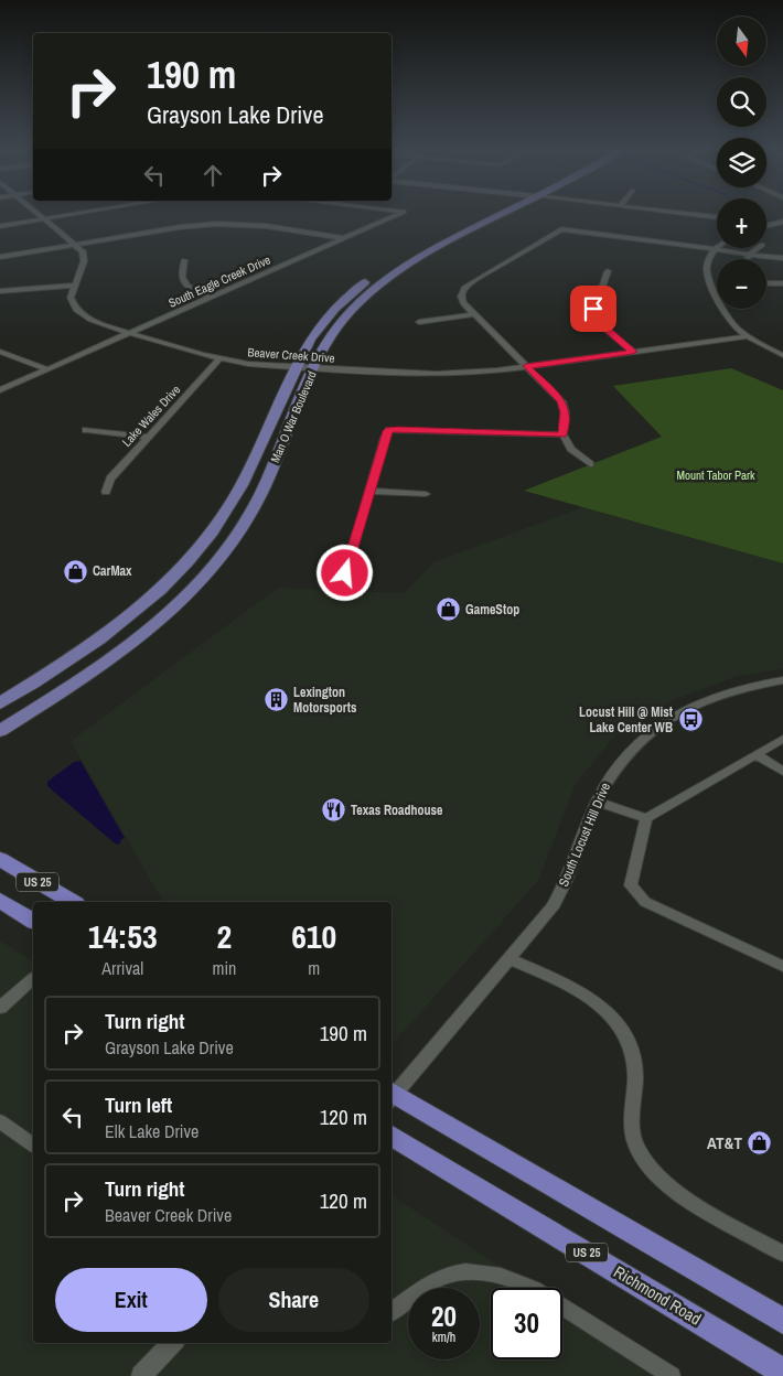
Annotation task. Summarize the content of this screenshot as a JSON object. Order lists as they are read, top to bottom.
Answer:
{
  "streets": {
    "highway": ["US 25", "Richmond Road"],
    "main road": ["Man O War Boulevard"],
    "street": [
      "South Eagle Creek Drive",
      "Beaver Creek Drive",
      "Lake Wales Drive",
      "South Locust Hill Drive"
    ]
  },
  "crossings": [
    ["South Eagle Creek Drive", "Beaver Creek Drive"],
    ["Beaver Creek Drive", "Lake Wales Drive"],
    ["Beaver Creek Drive", "Man O War Boulevard"]
  ],
  "parks": ["Mount Tabor Park"],
  "places": {
    "shop": ["CarMax", "GameStop", "AT&T"],
    "building": ["Lexington Motorsports"],
    "bus stop": ["Locust Hill @ Mist Lake Center WB"],
    "restaurant": ["Texas Roadhouse"]
  },
  "north": "bottom",
  "page": {
    "map_buttons": ["+", "−"],
    "turn": ["190 m", "Grayson Lake Drive"],
    "eta": [
      "14:53",
      "Arrival",
      "2",
      "min",
      "610",
      "m"
    ],
    "list": [
      {
        "name": "Turn right",
        "note": "Grayson Lake Drive",
        "value": "190 m"
      },
      {
        "name": "Turn left",
        "note": "Elk Lake Drive",
        "value": "120 m"
      },
      {
        "name": "Turn right",
        "note": "Beaver Creek Drive",
        "value": "120 m"
      }
    ],
    "buttons": ["Exit", "Share"],
    "speed": "20 km/h",
    "limit": "30"
  }
}
